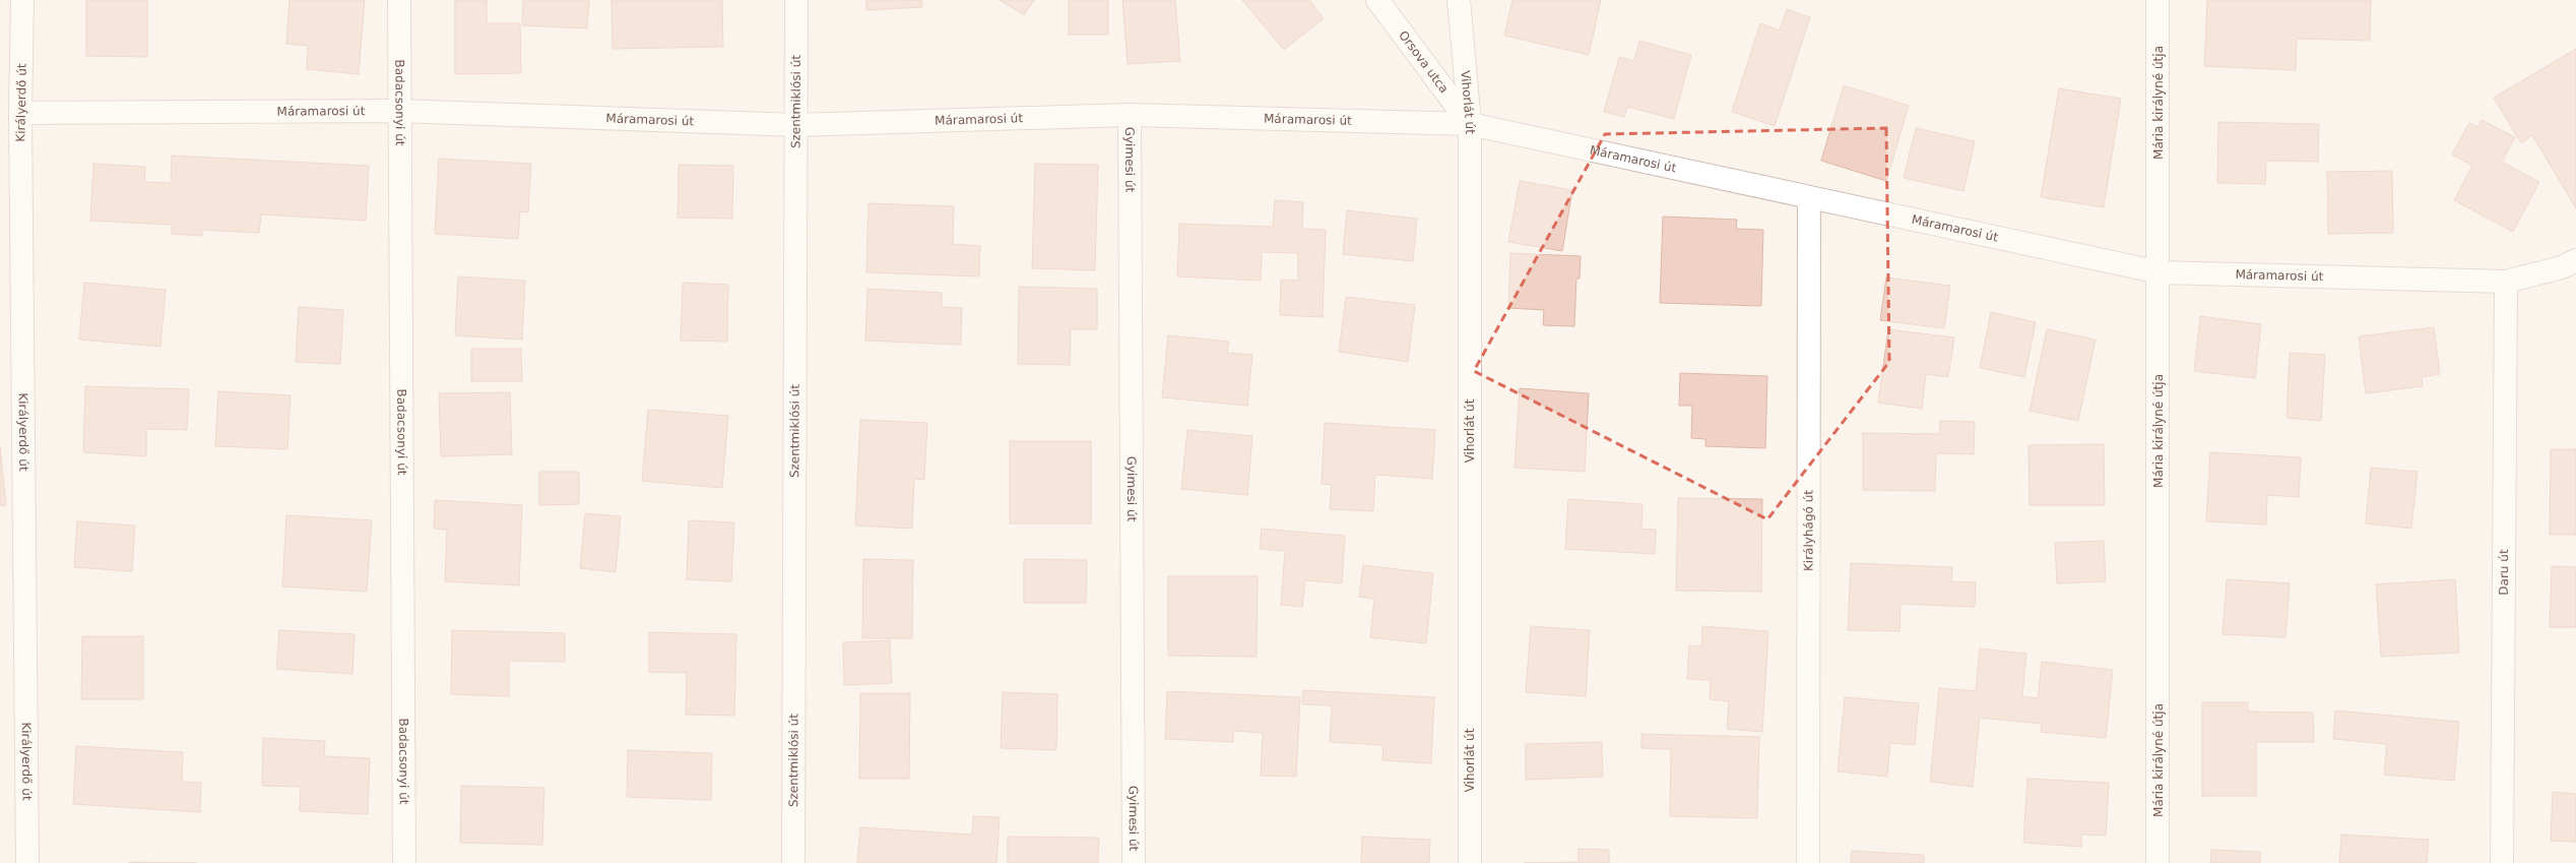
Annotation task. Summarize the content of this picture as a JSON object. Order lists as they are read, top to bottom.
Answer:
{
  "streets": {
    "street": [
      "Orsova utca",
      "Vihorlát út",
      "Királyerdő út",
      "Badacsonyi út",
      "Szentmiklósi út",
      "Mária királyné útja",
      "Máramarosi út",
      "Gyimesi út",
      "Királyhágó út",
      "Daru út"
    ]
  },
  "crossings": [
    ["Orsova utca", "Vihorlát út"],
    ["Orsova utca", "Máramarosi út"],
    ["Vihorlát út", "Máramarosi út"],
    ["Királyerdő út", "Máramarosi út"],
    ["Badacsonyi út", "Máramarosi út"],
    ["Szentmiklósi út", "Máramarosi út"],
    ["Mária királyné útja", "Máramarosi út"],
    ["Máramarosi út", "Gyimesi út"],
    ["Máramarosi út", "Királyhágó út"],
    ["Máramarosi út", "Daru út"]
  ]
}
